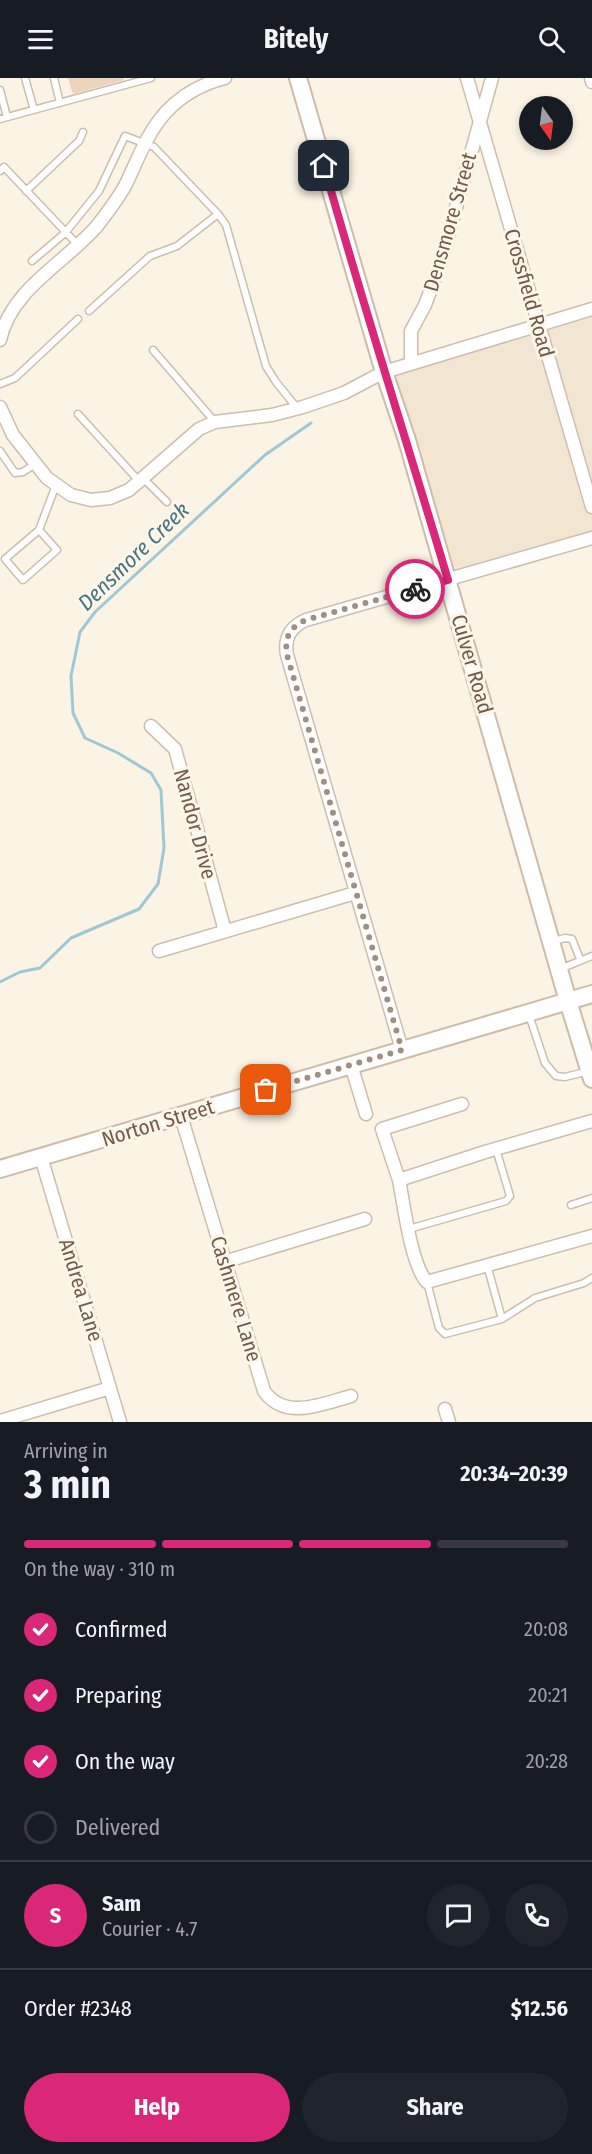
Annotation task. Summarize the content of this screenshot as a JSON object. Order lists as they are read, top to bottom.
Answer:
{
  "streets": {
    "main road": ["Culver Road", "Norton Street"],
    "street": [
      "Densmore Street",
      "Crossfield Road",
      "Nandor Drive",
      "Andrea Lane",
      "Cashmere Lane"
    ]
  },
  "crossings": [
    ["Densmore Street", "Crossfield Road"],
    ["Culver Road", "Norton Street"],
    ["Norton Street", "Andrea Lane"],
    ["Norton Street", "Cashmere Lane"]
  ],
  "water": ["Densmore Creek"],
  "north": "bottom",
  "page": {
    "header": "Bitely",
    "heading": ["3 min", "Arriving in", "20:34–20:39"],
    "panel": [
      "Sam",
      "Courier · 4.7",
      "Order #2348",
      "$12.56"
    ],
    "bar": "On the way · 310 m",
    "list": [
      ["Confirmed", "20:08"],
      ["Preparing", "20:21"],
      ["On the way", "20:28"],
      "Delivered"
    ],
    "round": "S",
    "buttons": ["Help", "Share"]
  }
}
